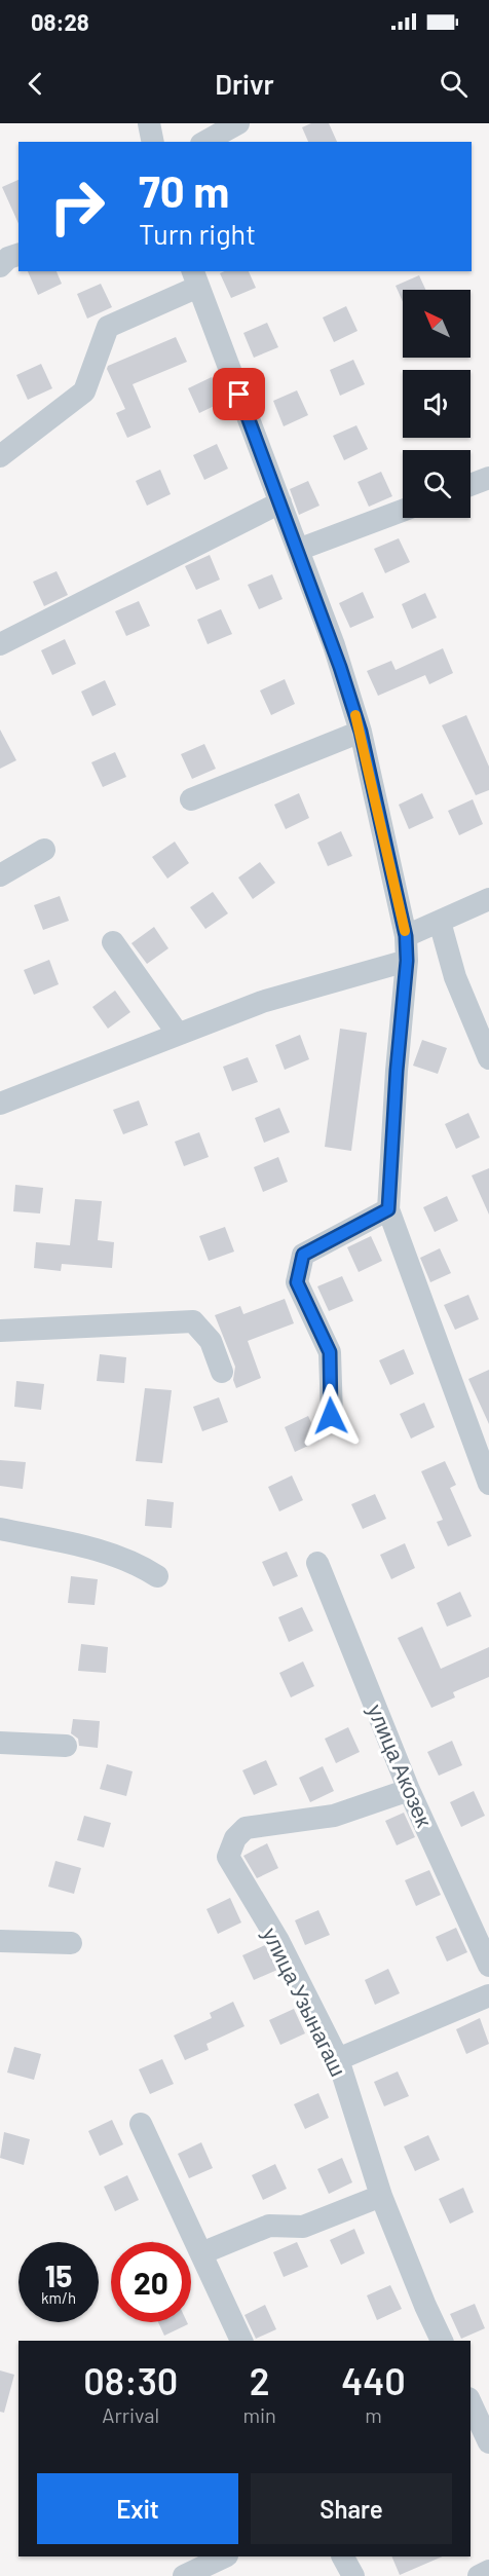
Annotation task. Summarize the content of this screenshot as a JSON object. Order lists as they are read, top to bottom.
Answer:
{
  "streets": {
    "street": ["улица Акозек", "улица Узынагаш"]
  },
  "crossings": [
    ["улица Акозек", "улица Узынагаш"]
  ],
  "north": "top left",
  "page": {
    "status": "08:28",
    "header": "Drivr",
    "turn": ["70 m", "Turn right"],
    "speed": "15 km/h",
    "limit": "20",
    "eta": [
      "08:30",
      "Arrival",
      "2",
      "min",
      "440",
      "m"
    ],
    "buttons": ["Exit", "Share"]
  }
}
